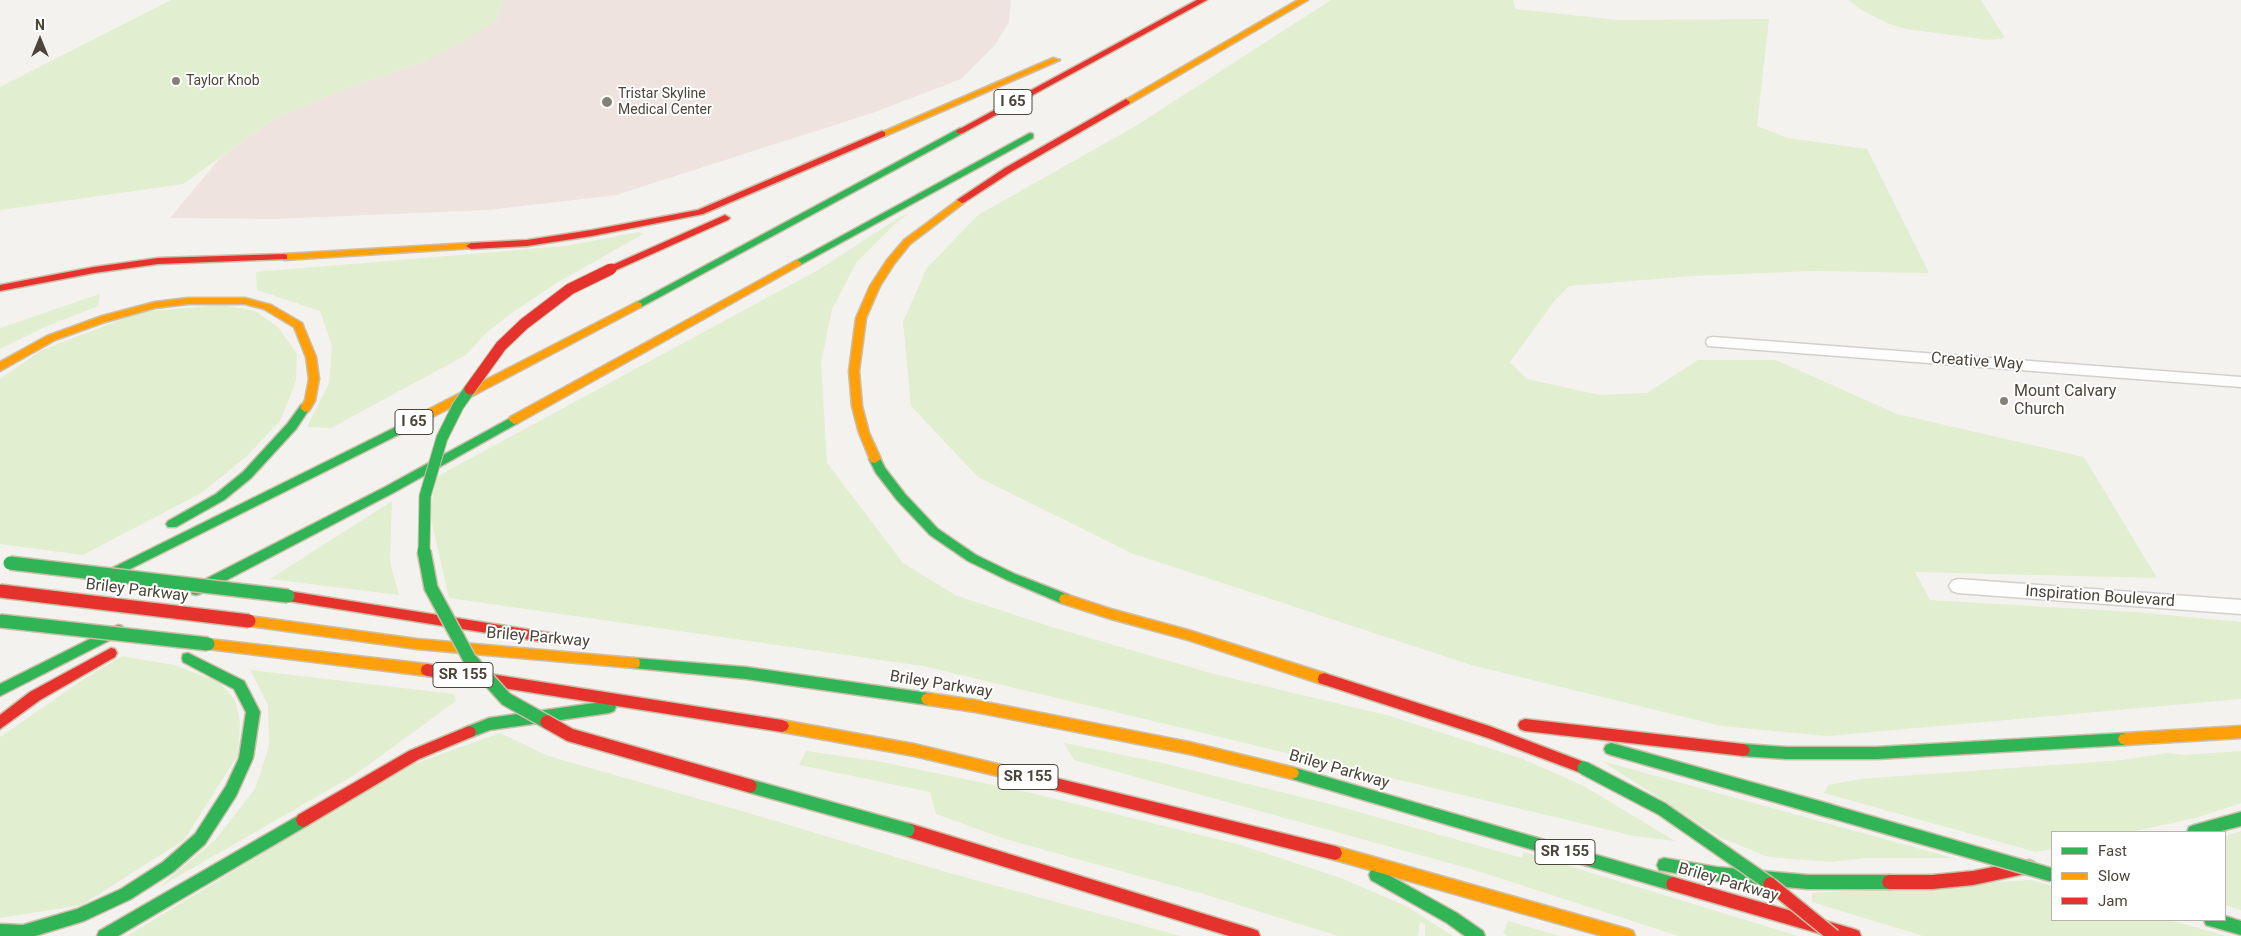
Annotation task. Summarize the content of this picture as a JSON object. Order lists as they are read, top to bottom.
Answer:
{
  "streets": {
    "highway": ["I 65", "Briley Parkway", "SR 155"],
    "street": ["Creative Way", "Inspiration Boulevard"]
  },
  "places": ["Taylor Knob", "Tristar Skyline Medical Center", "Mount Calvary Church"],
  "legend": ["Fast", "Slow", "Jam"],
  "north": "top"
}
